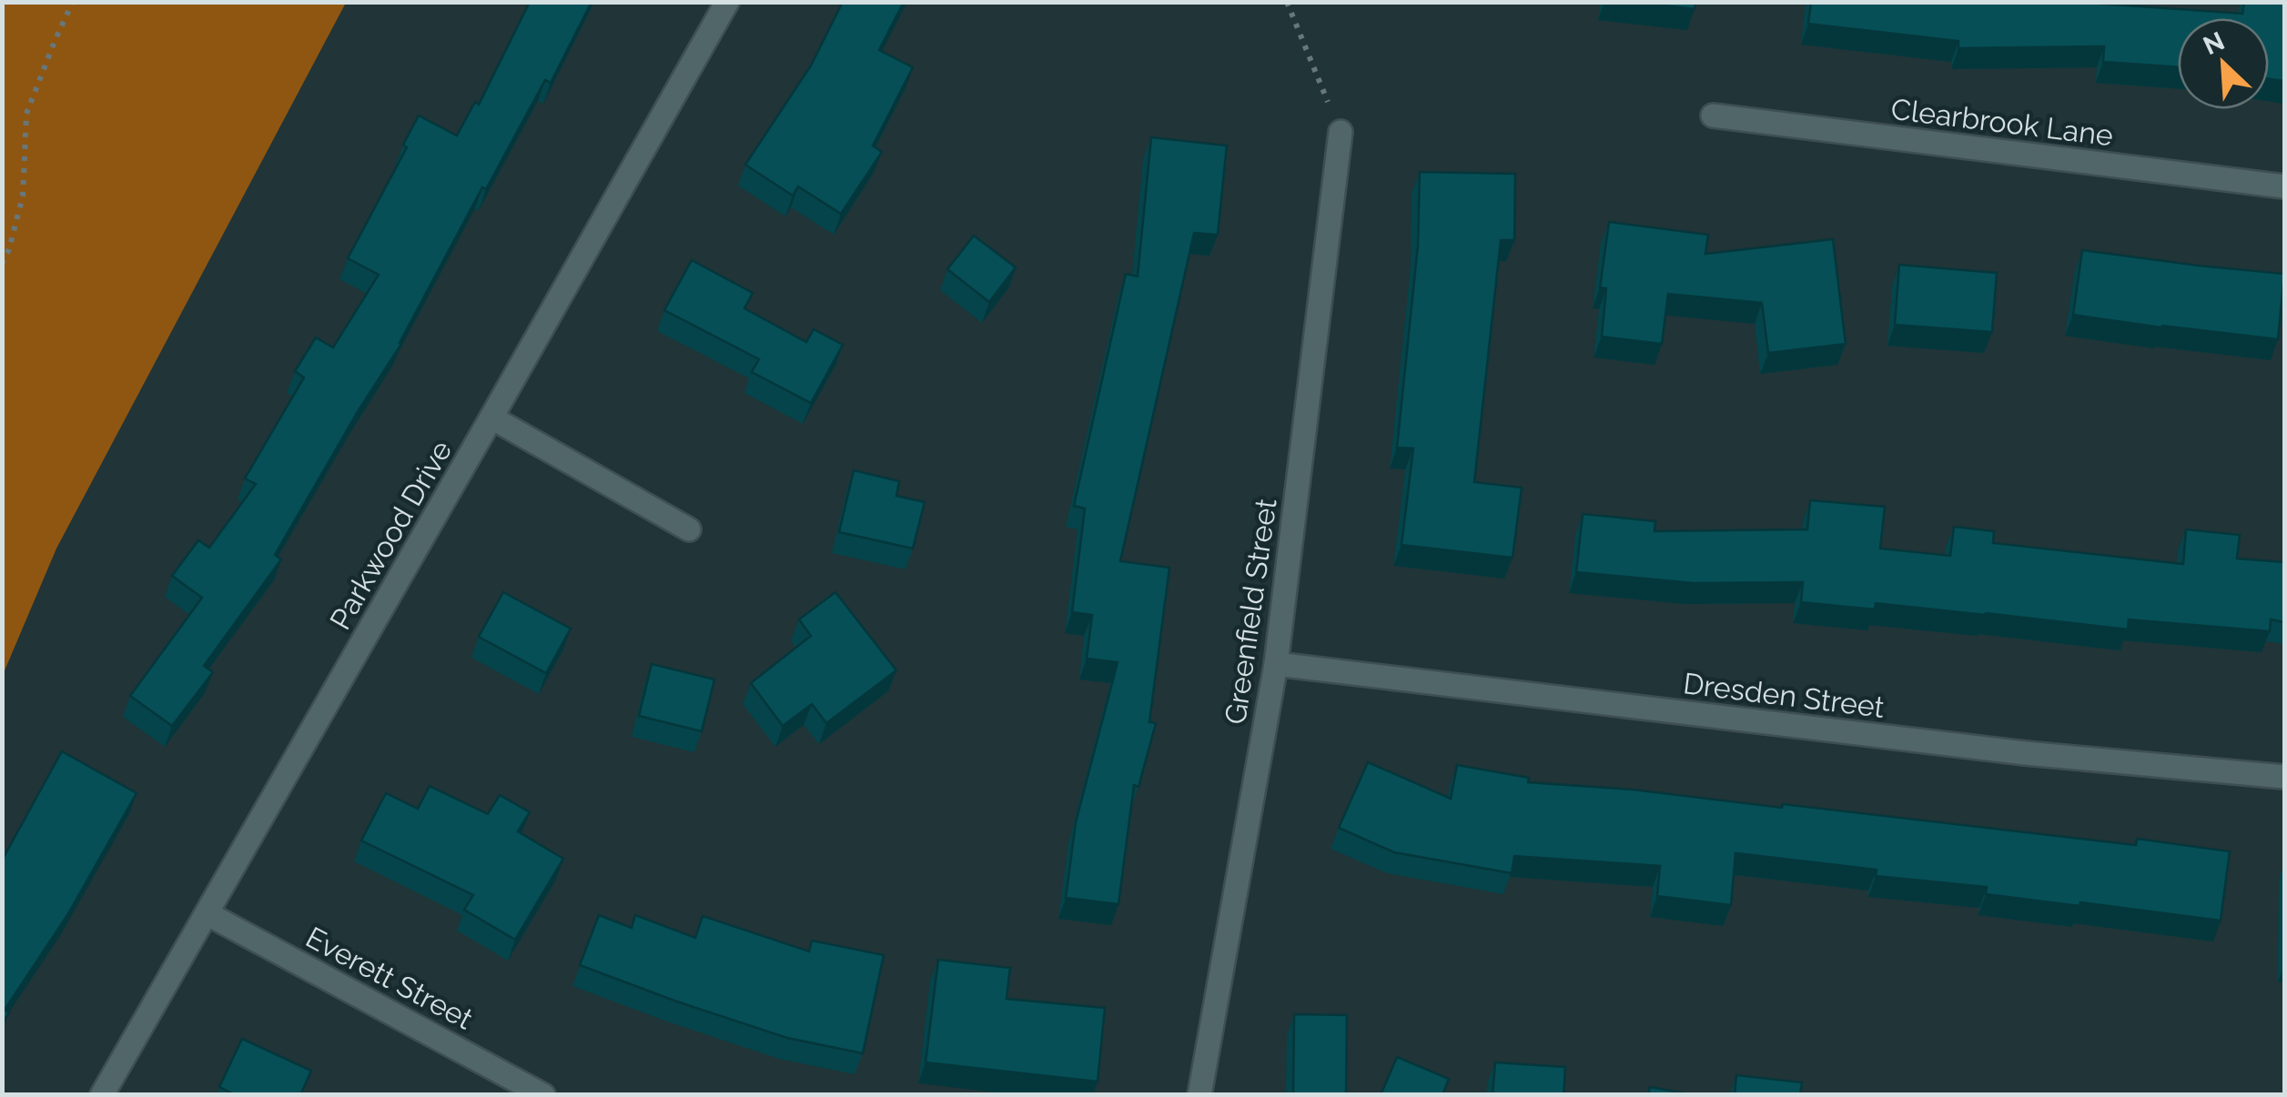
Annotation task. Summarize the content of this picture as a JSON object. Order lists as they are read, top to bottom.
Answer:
{
  "streets": {
    "street": [
      "Clearbrook Lane",
      "Parkwood Drive",
      "Greenfield Street",
      "Dresden Street",
      "Everett Street"
    ]
  },
  "crossings": [
    ["Parkwood Drive", "Everett Street"],
    ["Greenfield Street", "Dresden Street"]
  ],
  "north": "top left"
}
